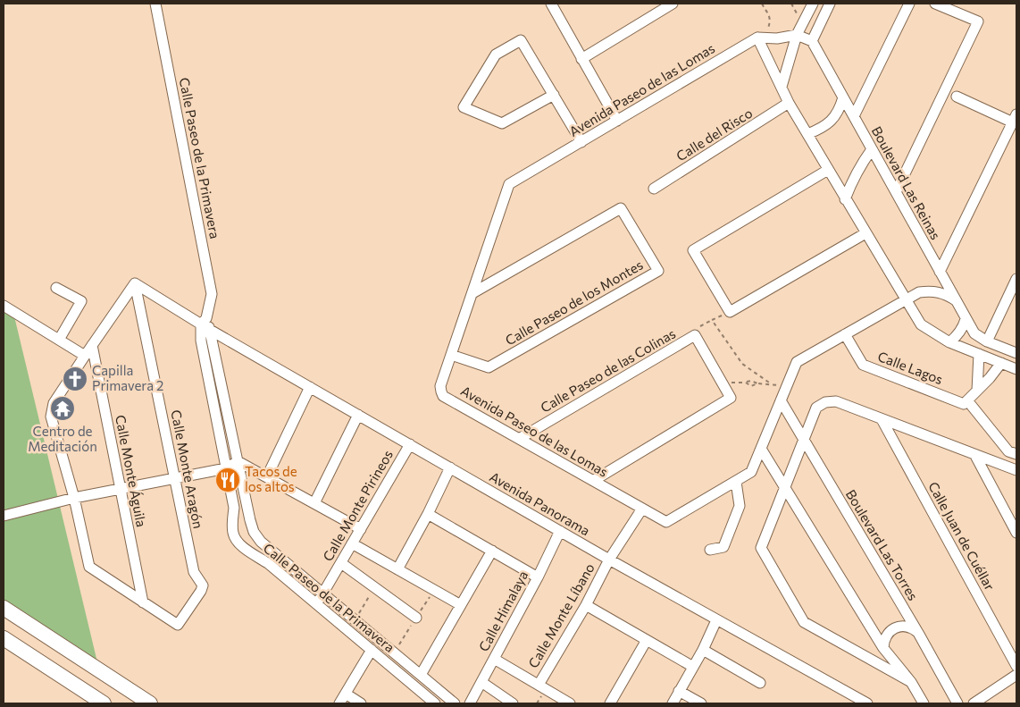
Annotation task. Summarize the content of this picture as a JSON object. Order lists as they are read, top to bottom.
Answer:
{
  "streets": {
    "street": [
      "Avenida Paseo de las Lomas",
      "Calle del Risco",
      "Calle Paseo de la Primavera",
      "Boulevard Las Reinas",
      "Calle Paseo de los Montes",
      "Calle Lagos",
      "Calle Paseo de las Colinas",
      "Calle Monte Aragón",
      "Calle Monte Águila",
      "Avenida Panorama",
      "Calle Monte Pirineos",
      "Calle Juan de Cuéllar",
      "Boulevard Las Torres",
      "Calle Himalaya",
      "Calle Monte Líbano"
    ]
  },
  "crossings": [
    ["Avenida Paseo de las Lomas", "Boulevard Las Reinas"],
    ["Avenida Paseo de las Lomas", "Calle Paseo de los Montes"],
    ["Avenida Paseo de las Lomas", "Calle Lagos"],
    ["Avenida Paseo de las Lomas", "Calle Paseo de las Colinas"],
    ["Avenida Paseo de las Lomas", "Boulevard Las Torres"],
    ["Avenida Paseo de las Lomas", "Calle Monte Líbano"],
    ["Calle Paseo de la Primavera", "Avenida Panorama"],
    ["Calle Paseo de la Primavera", "Calle Monte Pirineos"],
    ["Calle Monte Aragón", "Calle Monte Águila"],
    ["Calle Monte Aragón", "Avenida Panorama"],
    ["Avenida Panorama", "Calle Monte Pirineos"],
    ["Avenida Panorama", "Calle Himalaya"],
    ["Avenida Panorama", "Calle Monte Líbano"]
  ],
  "places": {
    "church": ["Capilla Primavera 2"],
    "temple": ["Centro de Meditación"],
    "restaurant": ["Tacos de los altos"]
  }
}
